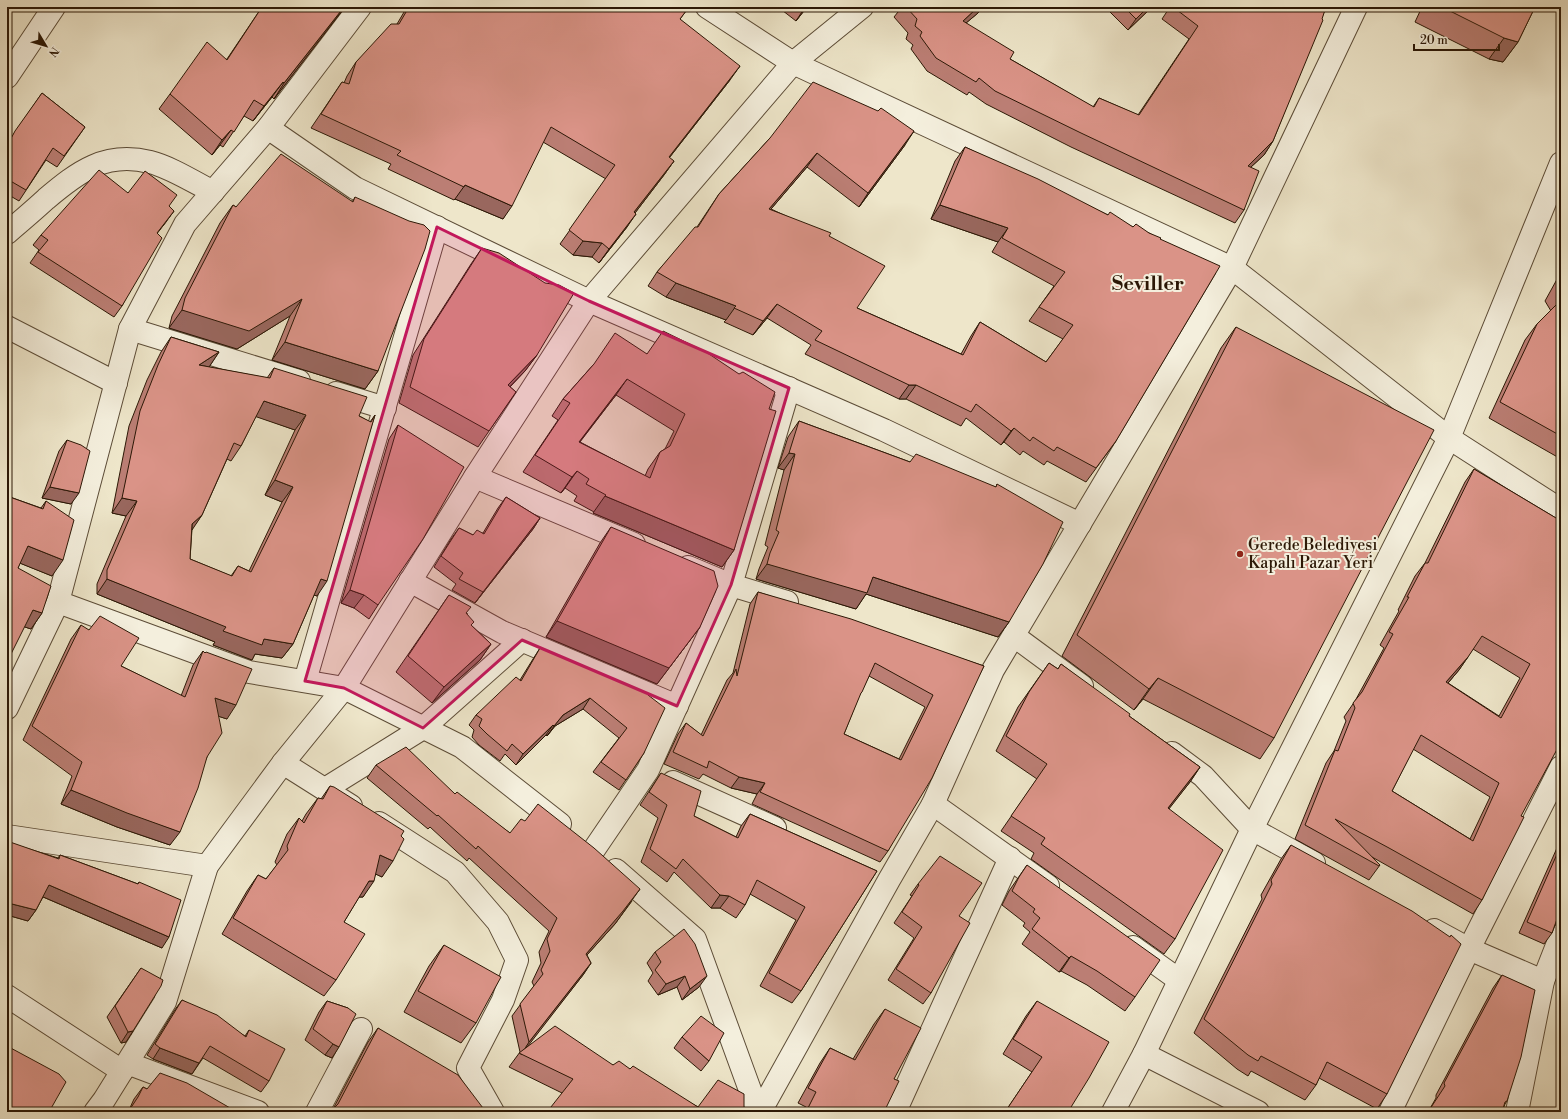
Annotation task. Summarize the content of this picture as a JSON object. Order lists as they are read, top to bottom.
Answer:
{
  "districts": ["Seviller"],
  "places": ["Gerede Belediyesi Kapalı Pazar Yeri"],
  "scale_bar": "20 m",
  "north": "bottom right"
}
